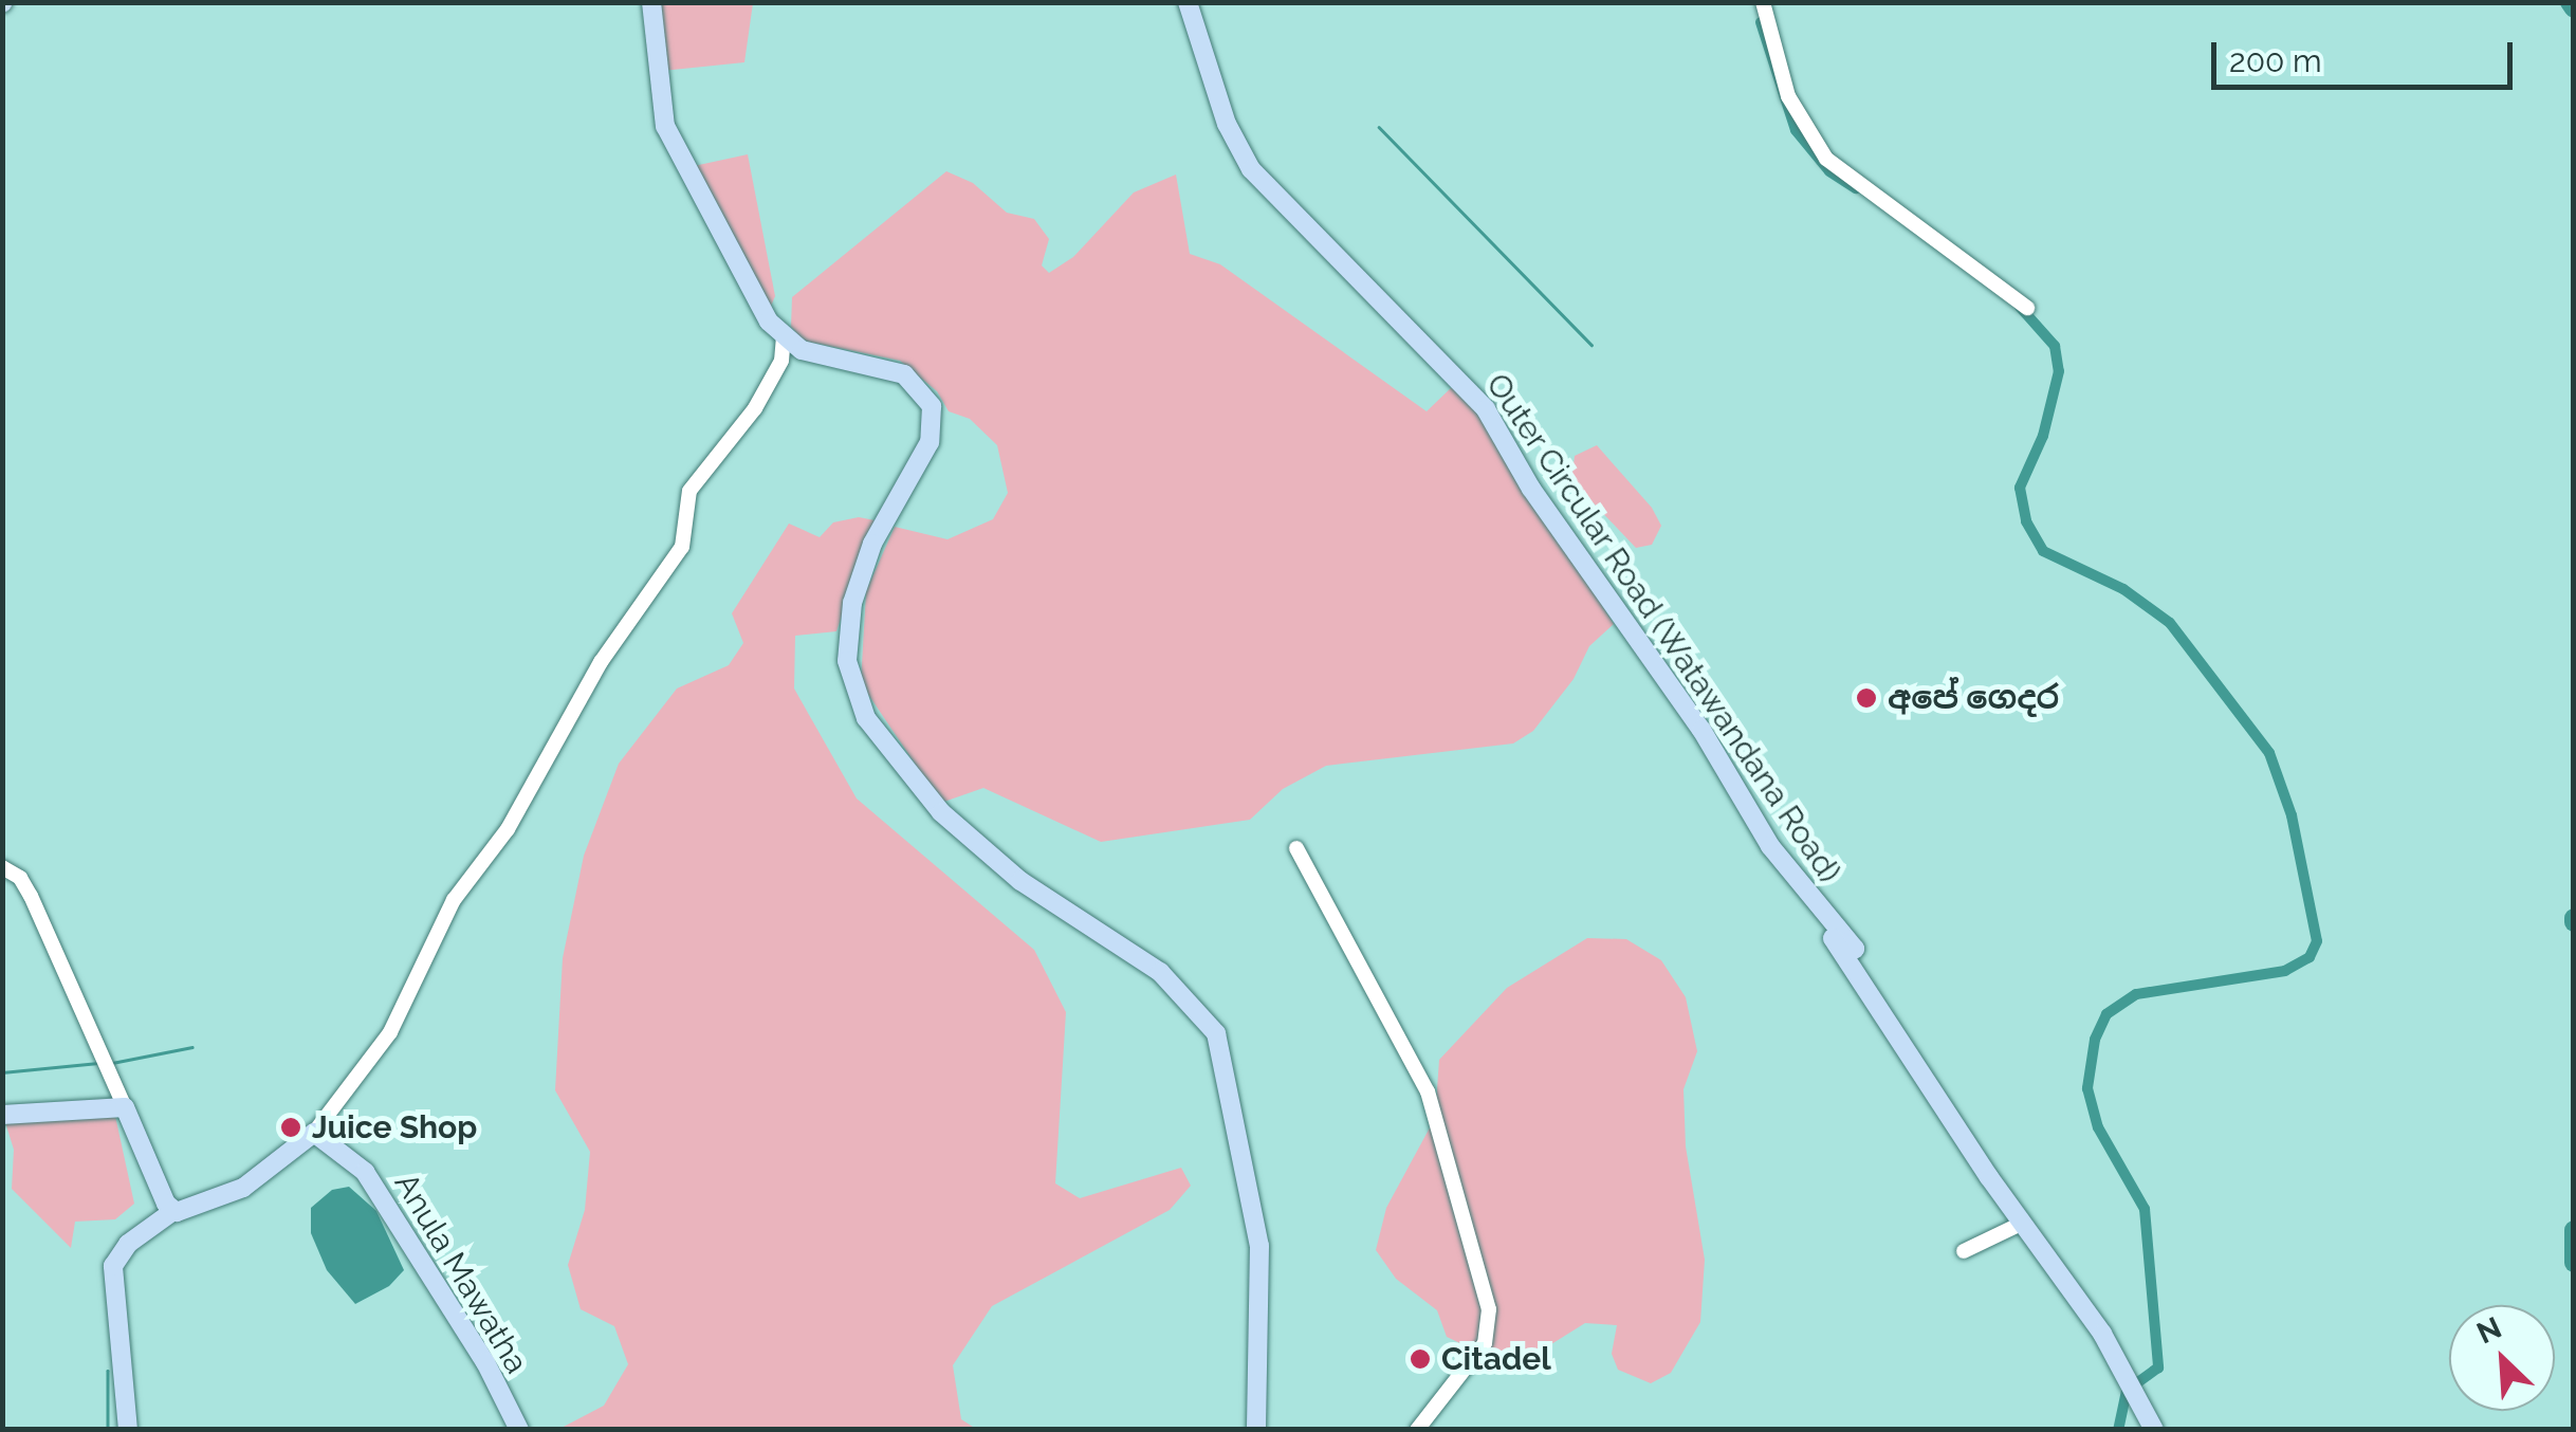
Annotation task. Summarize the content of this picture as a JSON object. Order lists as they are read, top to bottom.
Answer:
{
  "streets": {
    "main road": ["Outer Circular Road (Watawandana Road)", "Anula Mawatha"]
  },
  "places": ["අපේ ගෙදර", "Juice Shop", "Citadel"],
  "scale_bar": "200 m",
  "north": "top left"
}
